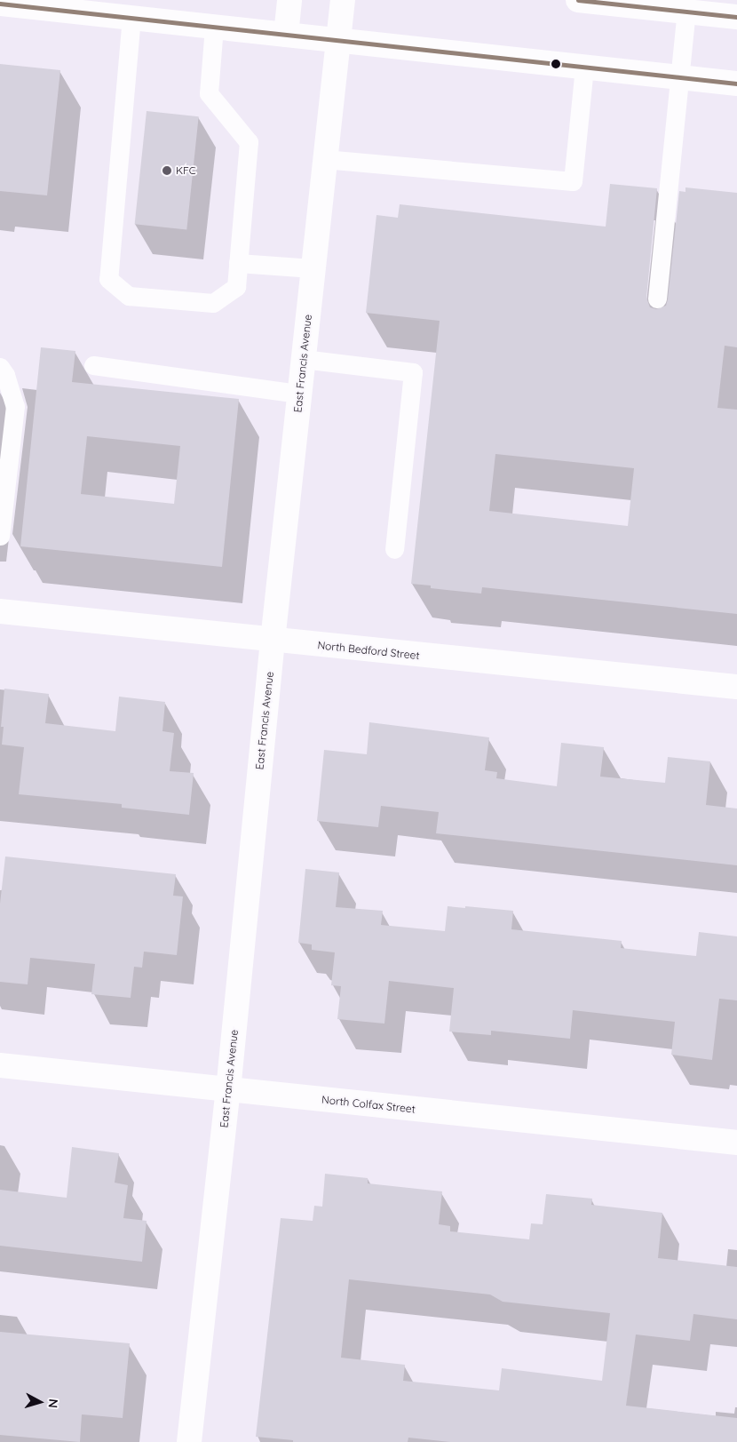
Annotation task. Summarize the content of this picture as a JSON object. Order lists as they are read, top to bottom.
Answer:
{
  "streets": {
    "street": ["East Francis Avenue", "North Bedford Street", "North Colfax Street"]
  },
  "crossings": [
    ["East Francis Avenue", "North Bedford Street"],
    ["East Francis Avenue", "North Colfax Street"]
  ],
  "places": ["KFC"],
  "north": "right"
}
